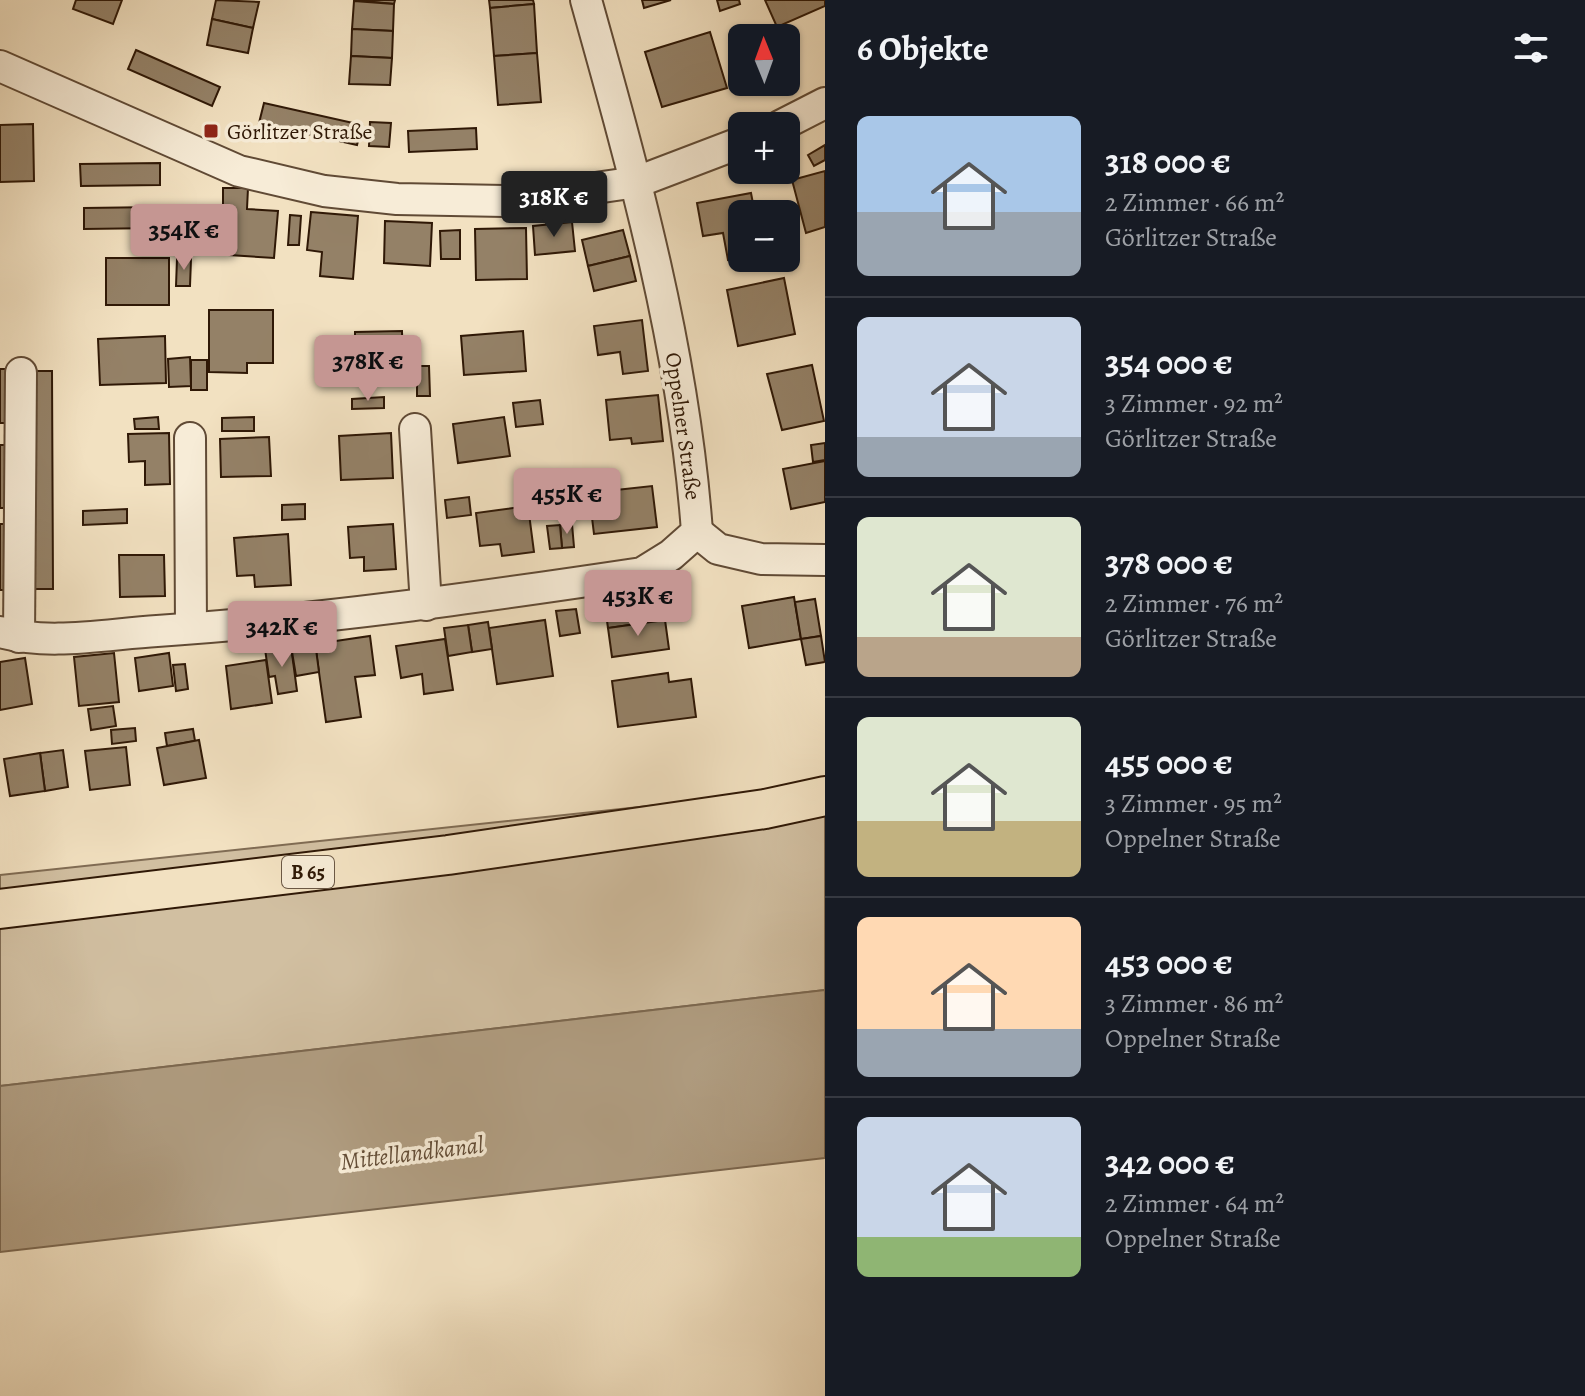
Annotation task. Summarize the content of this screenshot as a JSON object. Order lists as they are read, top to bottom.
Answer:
{
  "streets": {
    "main road": ["B 65"],
    "street": ["Oppelner Straße"]
  },
  "water": ["Mittellandkanal"],
  "places": {
    "transit": ["Görlitzer Straße"]
  },
  "north": "top",
  "page": {
    "heading": "6 Objekte",
    "map_buttons": ["+", "−"],
    "list": [
      {
        "name": "318 000 €",
        "note": "2 Zimmer · 66 m² · Görlitzer Straße"
      },
      {
        "name": "354 000 €",
        "note": "3 Zimmer · 92 m² · Görlitzer Straße"
      },
      {
        "name": "378 000 €",
        "note": "2 Zimmer · 76 m² · Görlitzer Straße"
      },
      {
        "name": "455 000 €",
        "note": "3 Zimmer · 95 m² · Oppelner Straße"
      },
      {
        "name": "453 000 €",
        "note": "3 Zimmer · 86 m² · Oppelner Straße"
      },
      {
        "name": "342 000 €",
        "note": "2 Zimmer · 64 m² · Oppelner Straße"
      }
    ],
    "price": [
      "318K €",
      "354K €",
      "378K €",
      "455K €",
      "453K €",
      "342K €"
    ]
  }
}
